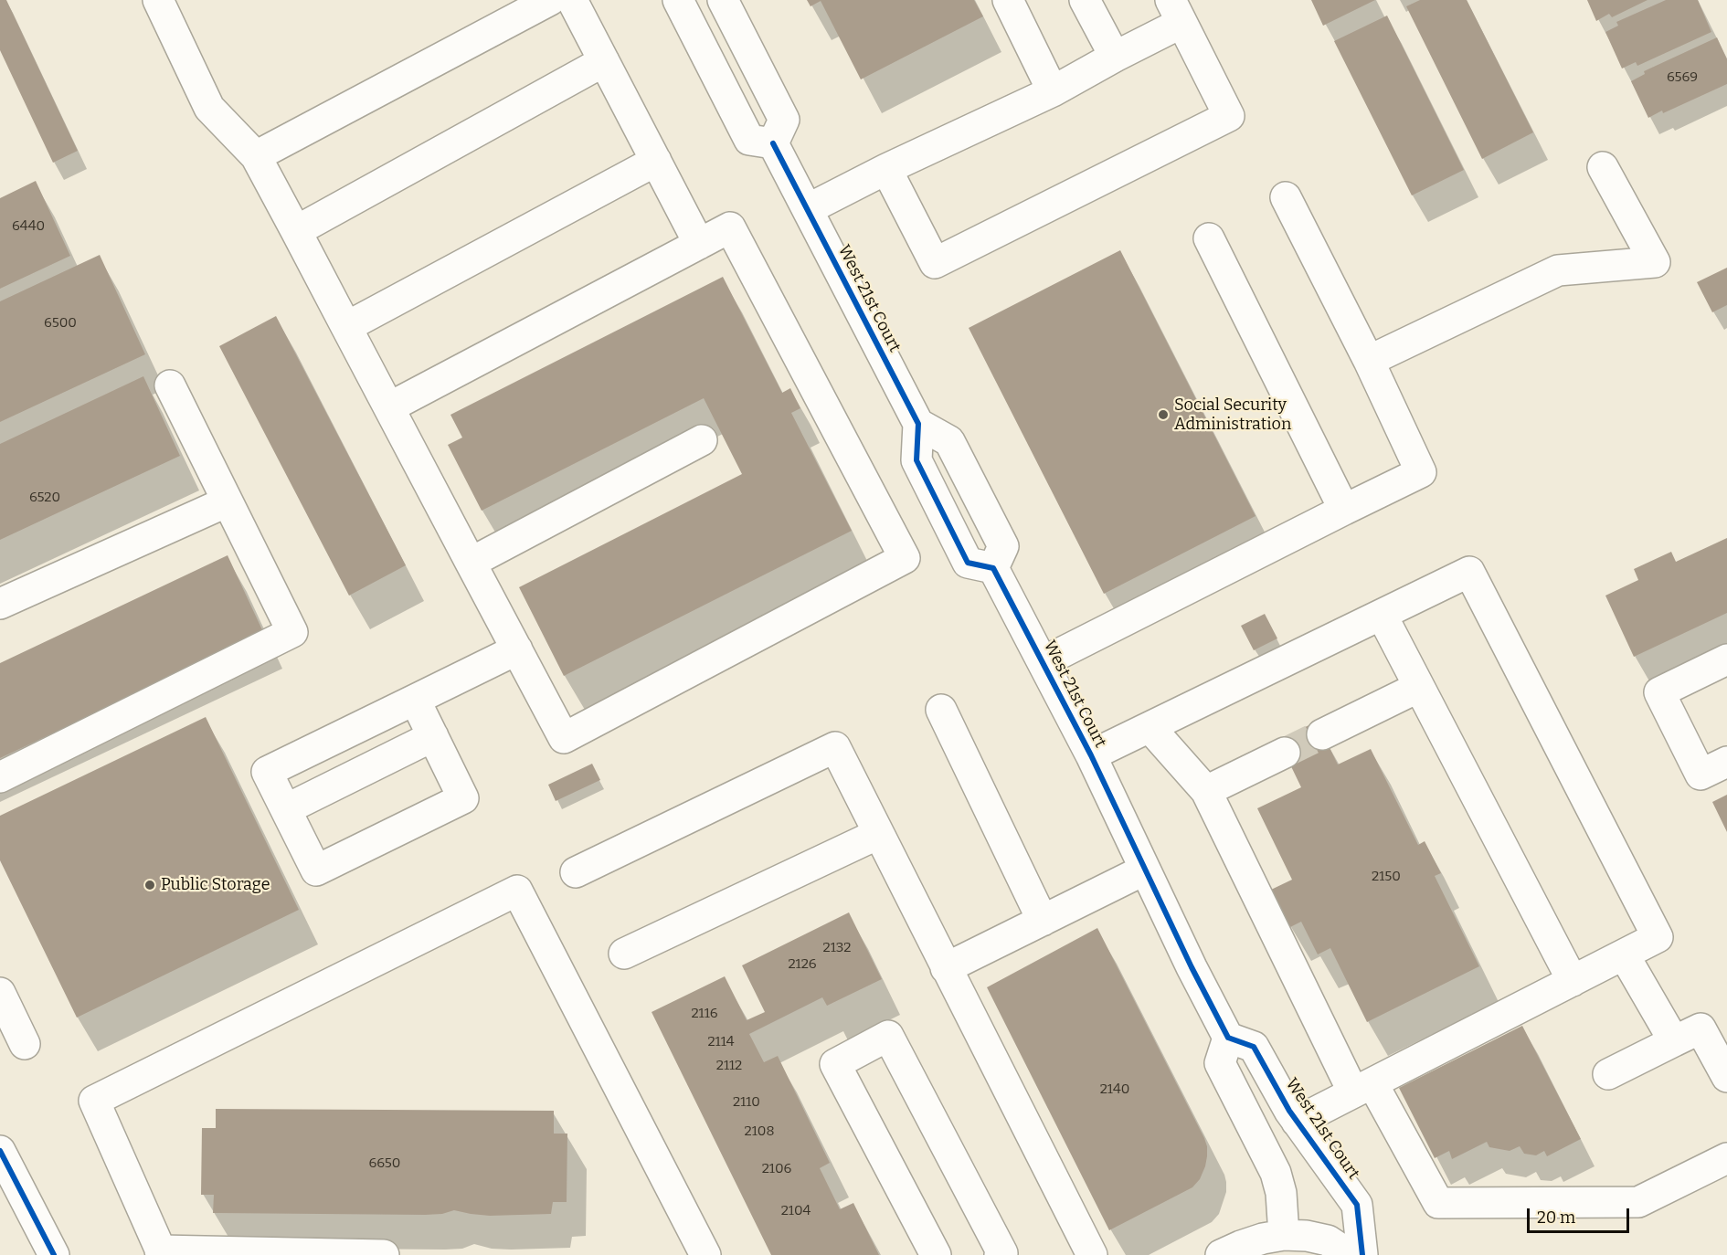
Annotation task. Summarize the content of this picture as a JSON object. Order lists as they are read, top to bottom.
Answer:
{
  "streets": {
    "street": ["West 21st Court"]
  },
  "places": ["Social Security Administration", "Public Storage"],
  "house_numbers": [
    "6569",
    "6440",
    "6500",
    "6520",
    "2150",
    "2132",
    "2126",
    "2116",
    "2114",
    "2112",
    "2140",
    "2110",
    "2108",
    "6650",
    "2106",
    "2104"
  ],
  "scale_bar": "20 m"
}
